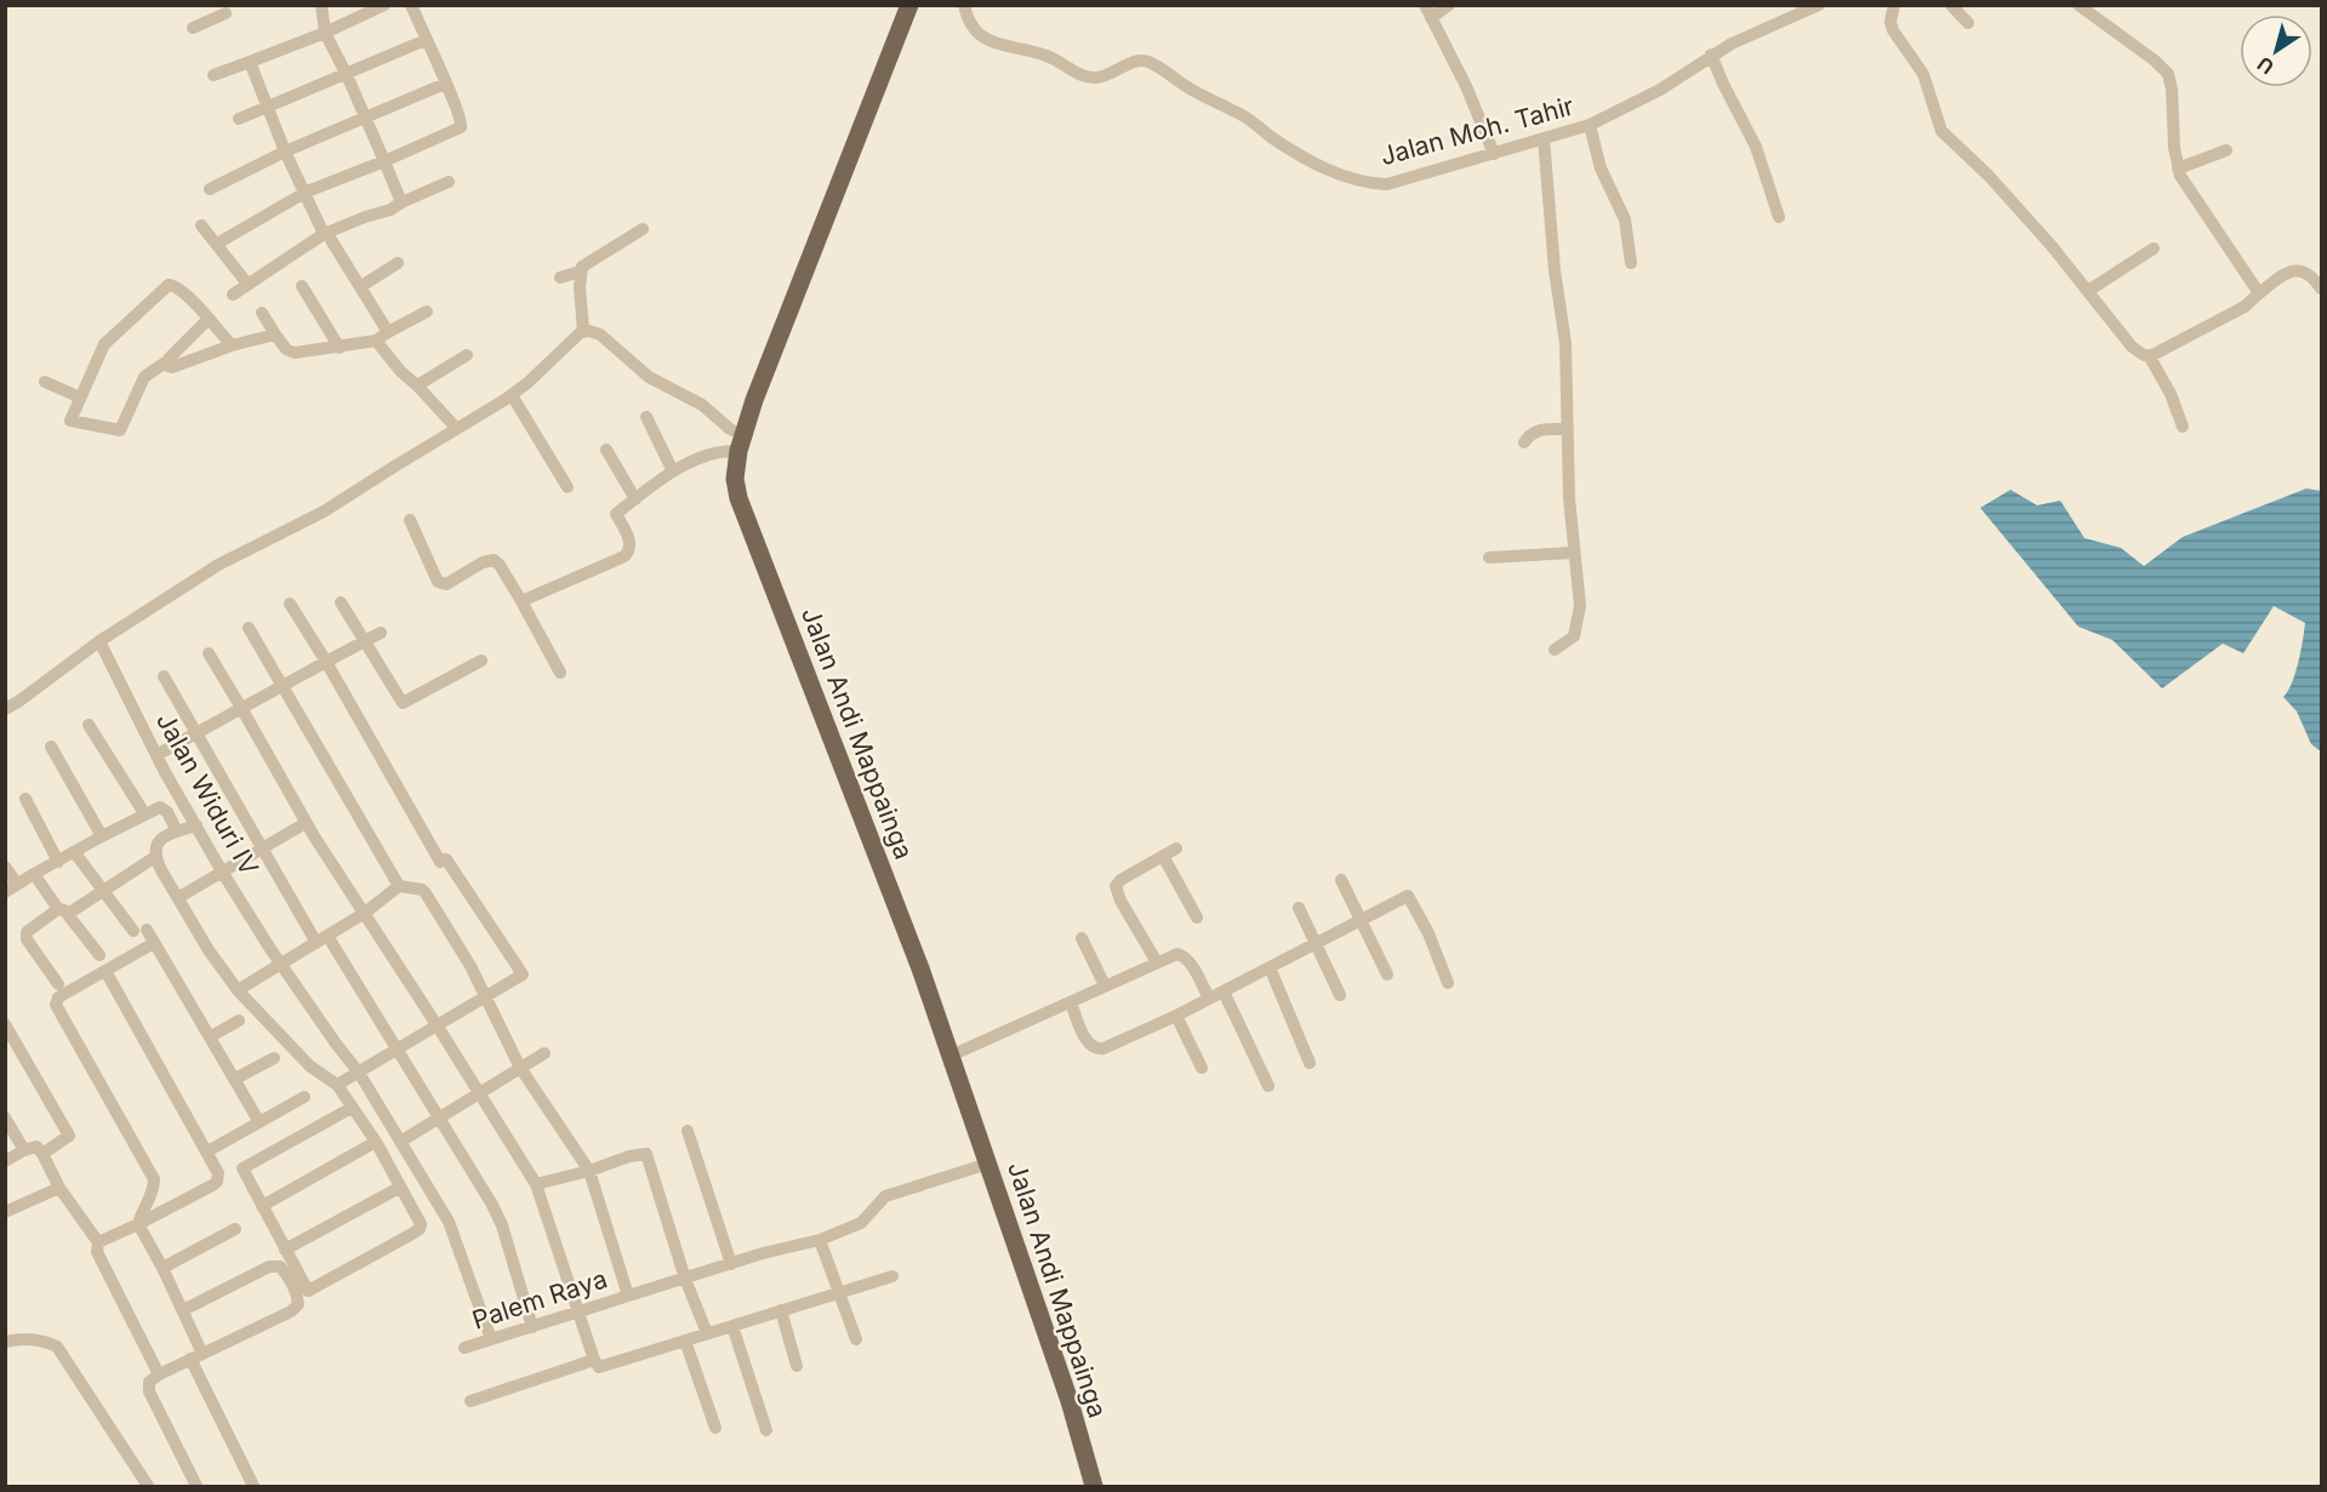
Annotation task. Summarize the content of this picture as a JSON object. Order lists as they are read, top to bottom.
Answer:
{
  "streets": {
    "main road": ["Jalan Andi Mappainga"],
    "street": ["Jalan Moh. Tahir", "Jalan Widuri IV", "Palem Raya"]
  },
  "crossings": [
    ["Jalan Andi Mappainga", "Palem Raya"],
    ["Jalan Widuri IV", "Palem Raya"]
  ],
  "north": "bottom left"
}
